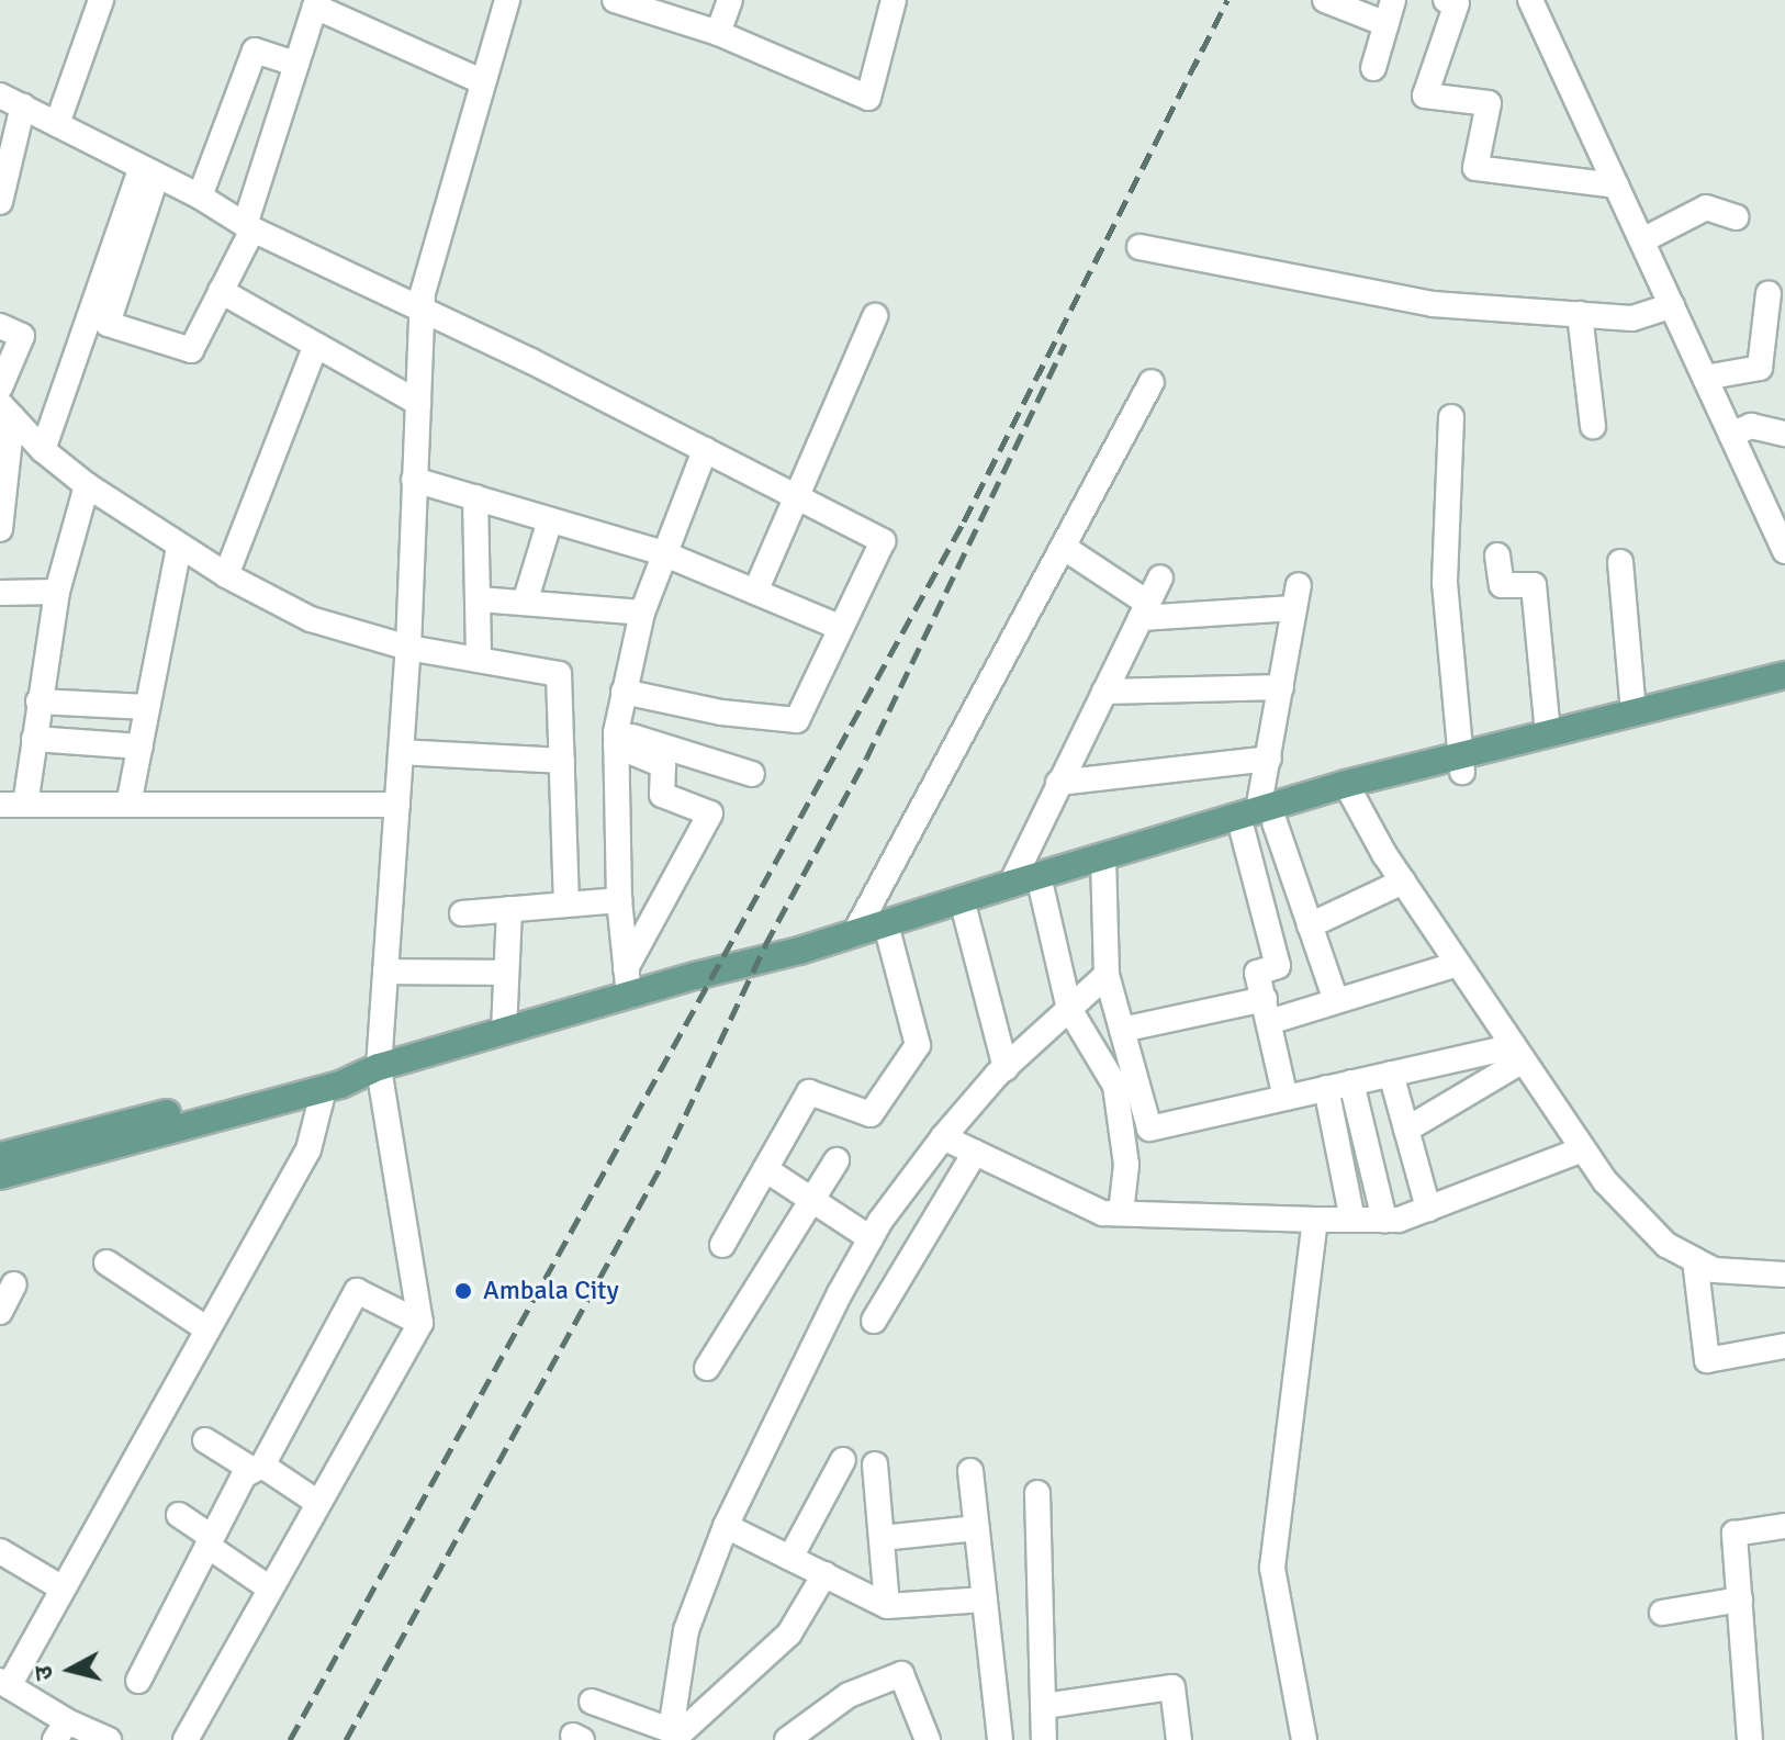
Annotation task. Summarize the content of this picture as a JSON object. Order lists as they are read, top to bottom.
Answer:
{
  "places": ["Ambala City"],
  "north": "left"
}
